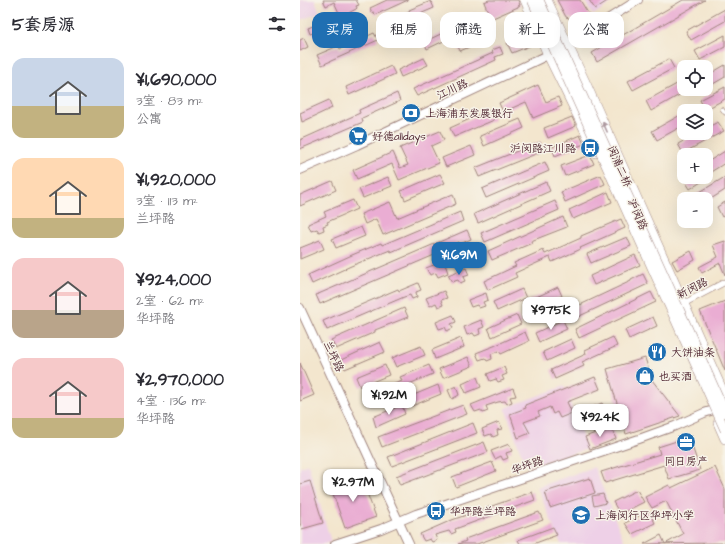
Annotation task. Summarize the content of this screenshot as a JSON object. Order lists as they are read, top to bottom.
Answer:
{
  "streets": {
    "main road": ["闵浦二桥", "沪闵路"],
    "street": [
      "江川路",
      "新闵路",
      "兰坪路",
      "华坪路"
    ]
  },
  "crossings": [
    ["江川路", "沪闵路"],
    ["沪闵路", "新闵路"],
    ["沪闵路", "华坪路"],
    ["兰坪路", "华坪路"]
  ],
  "places": {
    "bank": ["上海浦东发展银行"],
    "supermarket": ["好德alldays"],
    "bus stop": ["沪闵路江川路", "华坪路兰坪路"],
    "restaurant": ["大饼油条"],
    "shop": ["也买酒"],
    "office": ["同日房产"],
    "school or university": ["上海闵行区华坪小学"]
  },
  "page": {
    "heading": "5套房源",
    "chip": [
      "买房",
      "租房",
      "筛选",
      "新上",
      "公寓"
    ],
    "list": [
      {
        "name": "¥1,690,000",
        "note": "3室 · 83 m² · 公寓"
      },
      {
        "name": "¥1,920,000",
        "note": "3室 · 113 m² · 兰坪路"
      },
      {
        "name": "¥924,000",
        "note": "2室 · 62 m² · 华坪路"
      },
      {
        "name": "¥2,970,000",
        "note": "4室 · 136 m² · 华坪路"
      }
    ],
    "map_buttons": ["+", "−"],
    "price": [
      "¥1.69M",
      "¥975K",
      "¥1.92M",
      "¥924K",
      "¥2.97M"
    ]
  }
}
